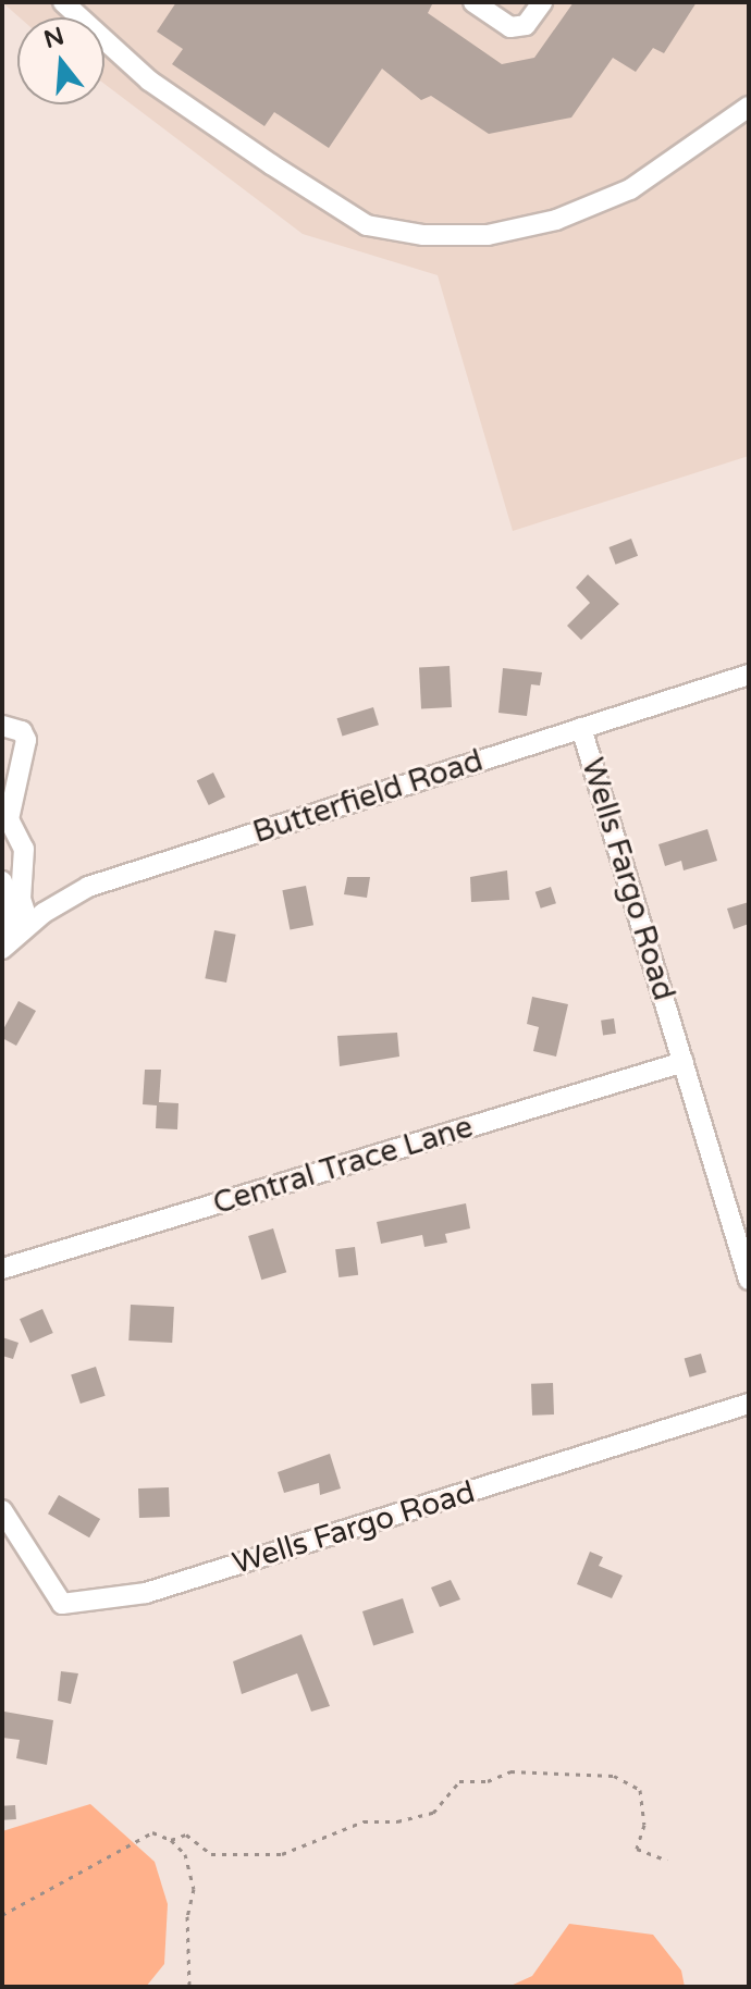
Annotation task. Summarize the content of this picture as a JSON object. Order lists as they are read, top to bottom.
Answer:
{
  "streets": {
    "street": ["Butterfield Road", "Wells Fargo Road", "Central Trace Lane"]
  },
  "crossings": [
    ["Butterfield Road", "Wells Fargo Road"],
    ["Wells Fargo Road", "Central Trace Lane"]
  ],
  "north": "top"
}
